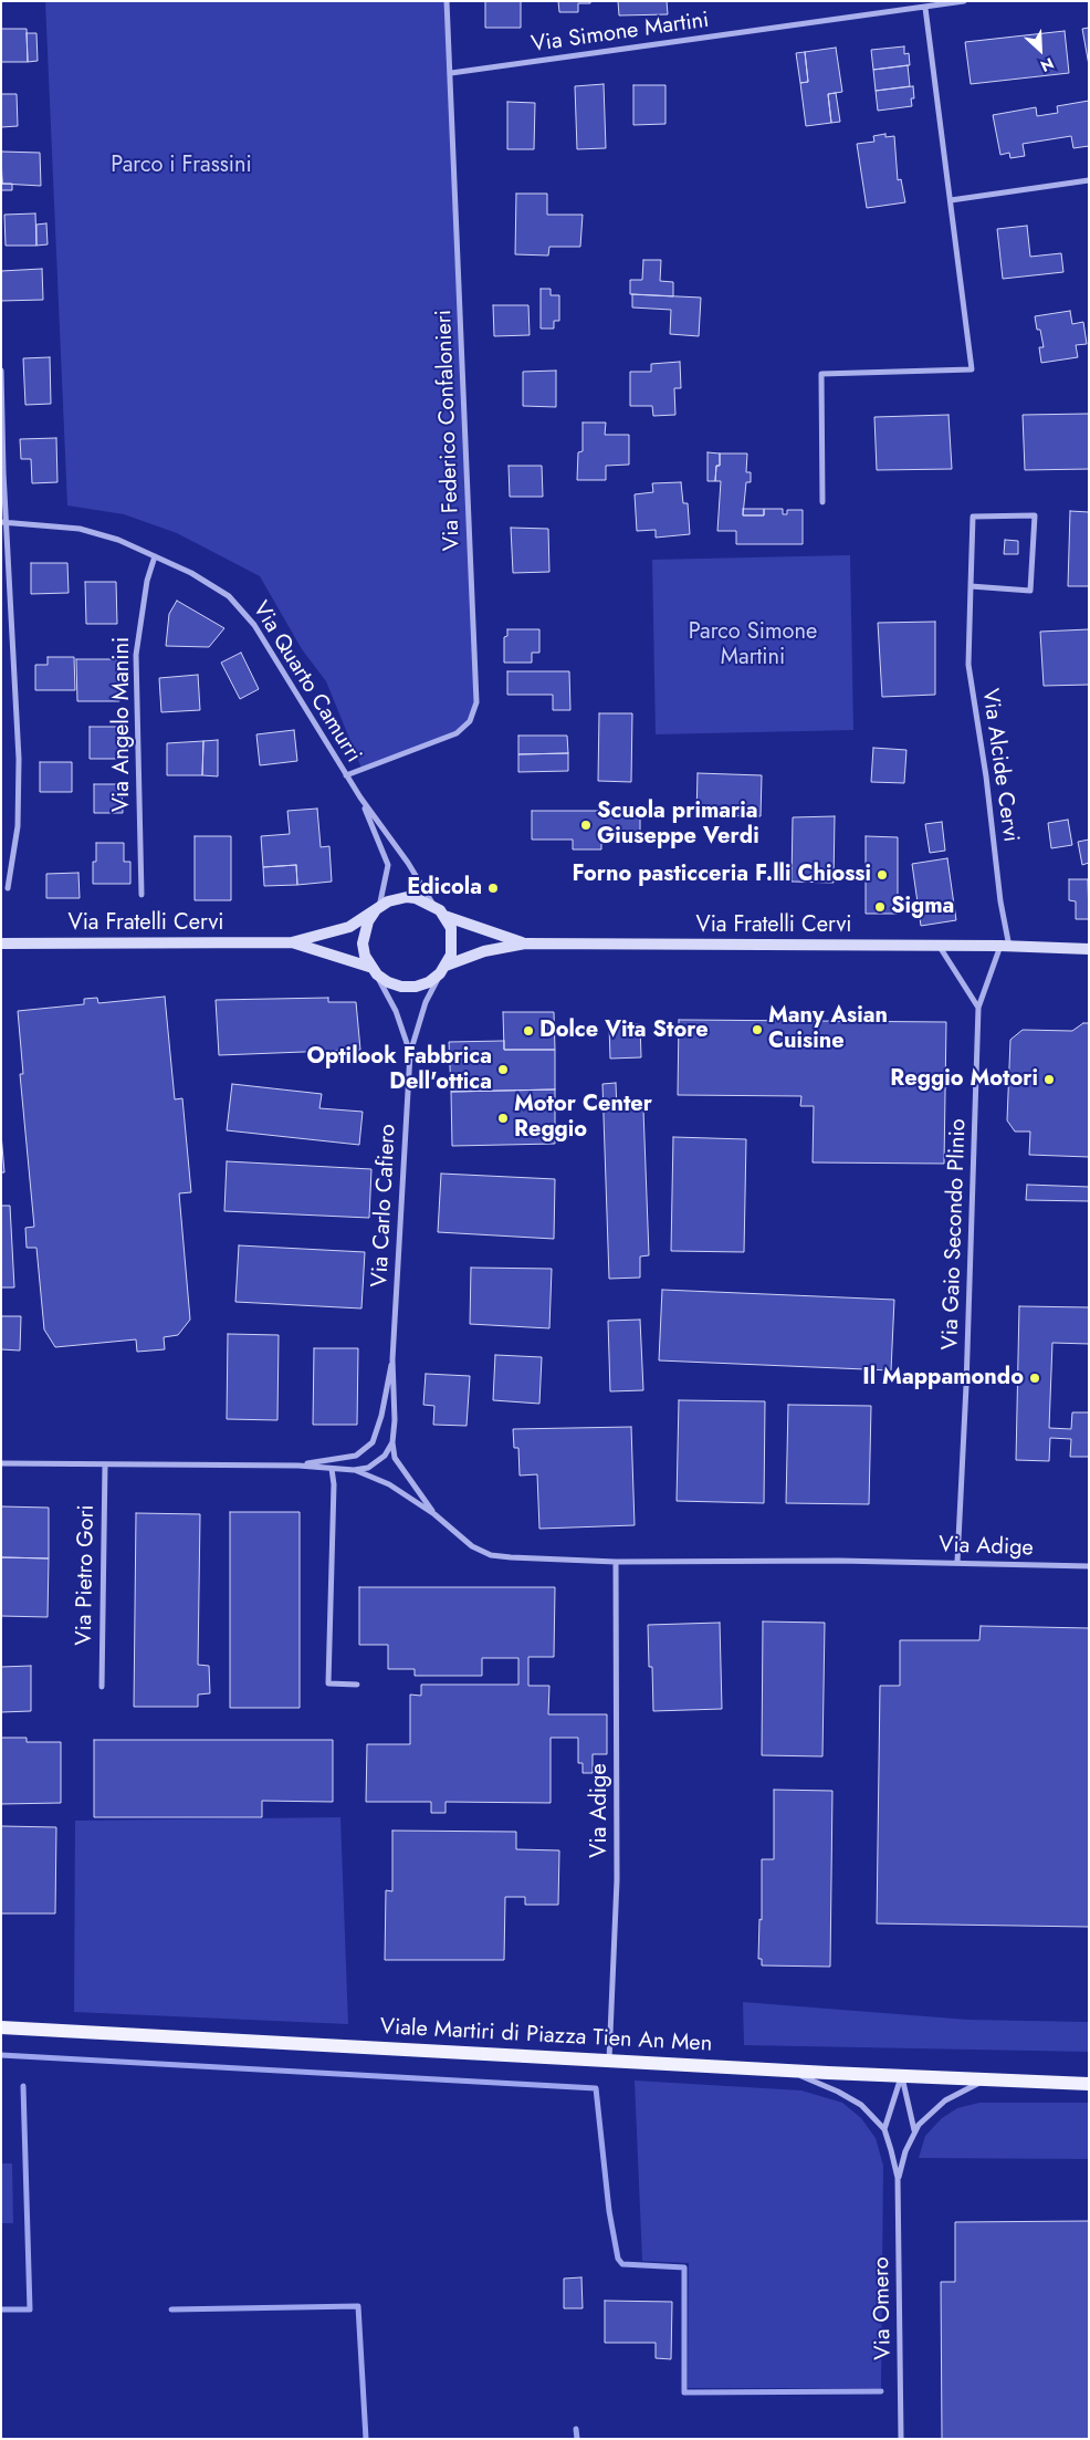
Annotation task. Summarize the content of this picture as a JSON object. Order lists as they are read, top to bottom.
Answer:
{
  "streets": {
    "main road": ["Via Fratelli Cervi", "Viale Martiri di Piazza Tien An Men"],
    "street": [
      "Via Simone Martini",
      "Via Federico Confalonieri",
      "Via Quarto Camurri",
      "Via Angelo Manini",
      "Via Alcide Cervi",
      "Via Carlo Cafiero",
      "Via Gaio Secondo Plinio",
      "Via Adige",
      "Via Pietro Gori",
      "Via Omero"
    ]
  },
  "crossings": [
    ["Via Simone Martini", "Via Federico Confalonieri"],
    ["Via Federico Confalonieri", "Via Quarto Camurri"],
    ["Via Quarto Camurri", "Via Angelo Manini"],
    ["Via Quarto Camurri", "Via Fratelli Cervi"],
    ["Via Quarto Camurri", "Via Carlo Cafiero"],
    ["Via Alcide Cervi", "Via Fratelli Cervi"],
    ["Via Alcide Cervi", "Via Gaio Secondo Plinio"],
    ["Via Fratelli Cervi", "Via Carlo Cafiero"],
    ["Via Fratelli Cervi", "Via Gaio Secondo Plinio"],
    ["Via Carlo Cafiero", "Via Adige"],
    ["Via Carlo Cafiero", "Via Pietro Gori"],
    ["Via Gaio Secondo Plinio", "Via Adige"],
    ["Via Adige", "Viale Martiri di Piazza Tien An Men"],
    ["Viale Martiri di Piazza Tien An Men", "Via Omero"]
  ],
  "parks": ["Parco i Frassini", "Parco Simone Martini"],
  "places": [
    "Scuola primaria Giuseppe Verdi",
    "Forno pasticceria F.lli Chiossi",
    "Edicola",
    "Sigma",
    "Many Asian Cuisine",
    "Dolce Vita Store",
    "Optilook Fabbrica Dell'ottica",
    "Reggio Motori",
    "Motor Center Reggio",
    "Il Mappamondo"
  ],
  "north": "bottom right"
}
